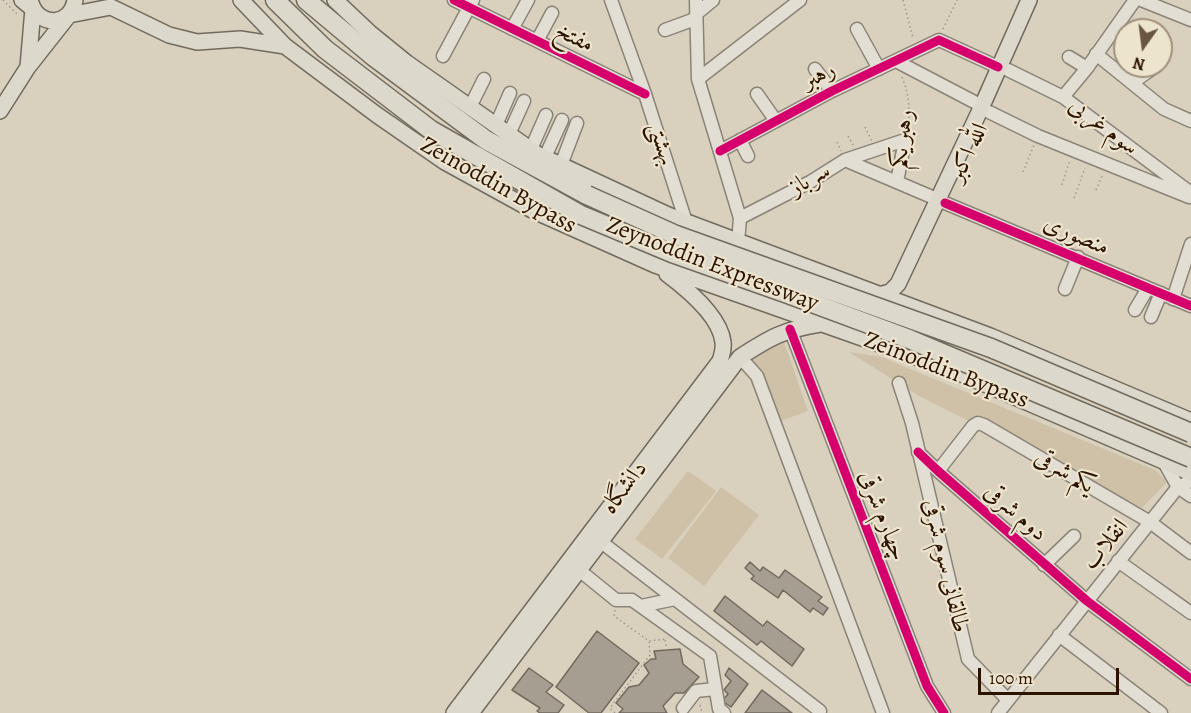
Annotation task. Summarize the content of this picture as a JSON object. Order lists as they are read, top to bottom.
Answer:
{
  "streets": {
    "highway": ["Zeynoddin Expressway"],
    "main road": ["الله اکبر", "Zeinoddin Bypass", "دانشگاه"],
    "street": [
      "مفتخ",
      "رهبر",
      "سوم غربی",
      "رهبر یکم",
      "بهشتی",
      "سرباز",
      "منصوری",
      "یکم شرقی",
      "دوم شرقی",
      "چهارم شرقی",
      "انقلاب",
      "طالقانی سوم شرقی"
    ]
  },
  "crossings": [
    ["مفتخ", "بهشتی"],
    ["رهبر", "سوم غربی"],
    ["رهبر", "رهبر یکم"],
    ["سوم غربی", "الله اکبر"],
    ["رهبر یکم", "الله اکبر"],
    ["رهبر یکم", "سرباز"],
    ["رهبر یکم", "منصوری"],
    ["بهشتی", "Zeinoddin Bypass"],
    ["الله اکبر", "Zeinoddin Bypass"],
    ["الله اکبر", "منصوری"],
    ["Zeinoddin Bypass", "دانشگاه"],
    ["یکم شرقی", "دوم شرقی"],
    ["یکم شرقی", "انقلاب"],
    ["دانشگاه", "چهارم شرقی"],
    ["دوم شرقی", "انقلاب"],
    ["دوم شرقی", "طالقانی سوم شرقی"],
    ["انقلاب", "طالقانی سوم شرقی"]
  ],
  "scale_bar": "100 m",
  "north": "bottom"
}
